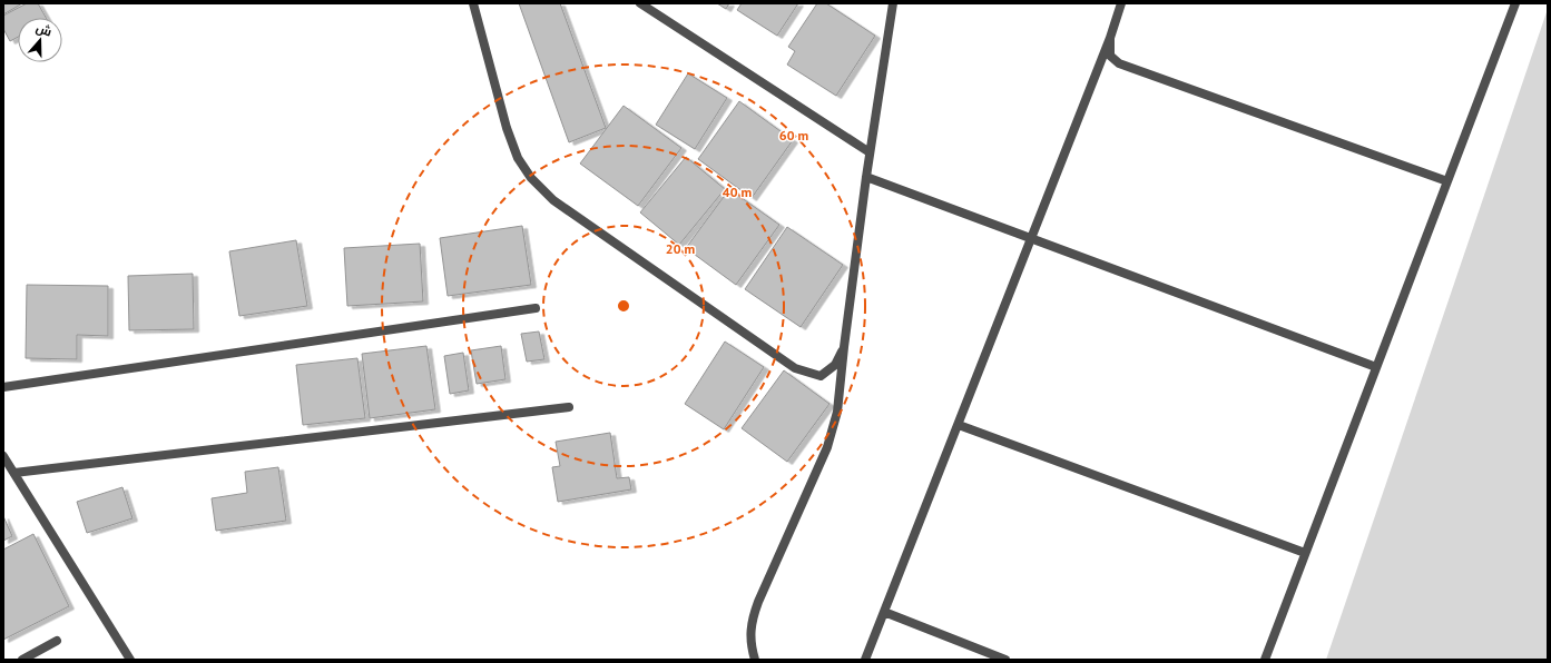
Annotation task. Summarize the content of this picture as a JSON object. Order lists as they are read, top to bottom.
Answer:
{
  "north": "top",
  "rings": ["60 m", "40 m", "20 m"]
}
